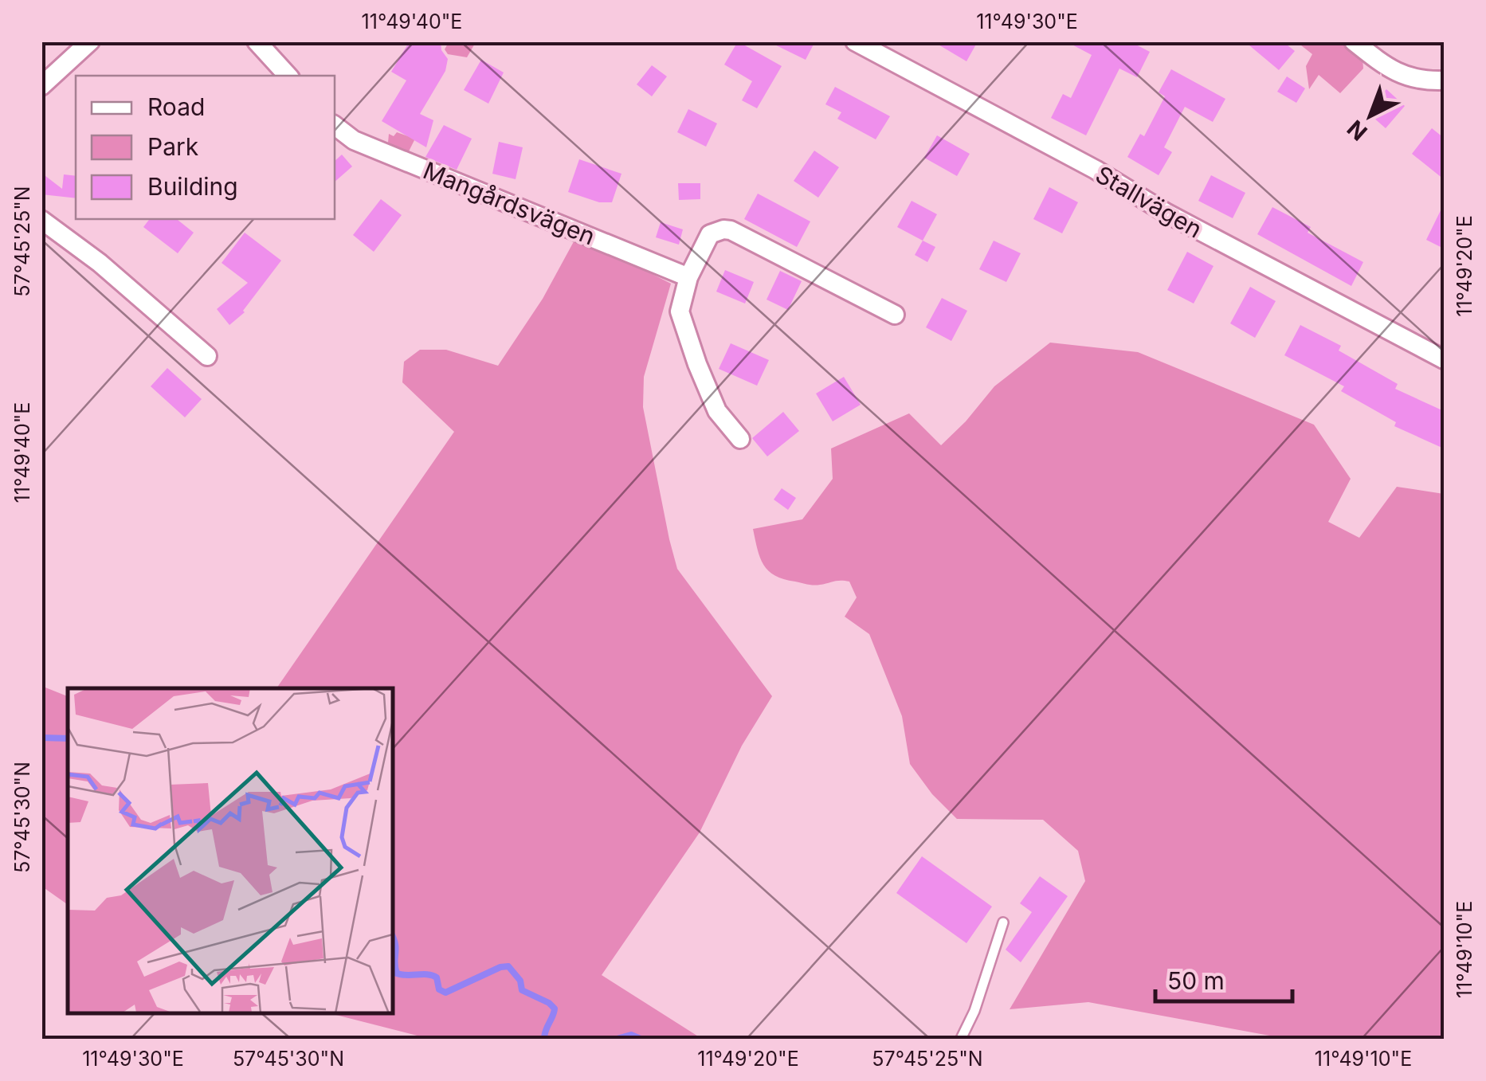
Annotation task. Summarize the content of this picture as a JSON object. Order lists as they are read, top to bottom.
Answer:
{
  "streets": {
    "street": ["Stallvägen", "Mangårdsvägen"]
  },
  "legend": ["Road", "Park", "Building"],
  "scale_bar": "50 m",
  "north": "bottom left",
  "coordinates": [
    "11°49'40\"E",
    "11°49'30\"E",
    "57°45'25\"N",
    "11°49'20\"E",
    "57°45'30\"N",
    "11°49'10\"E"
  ]
}
